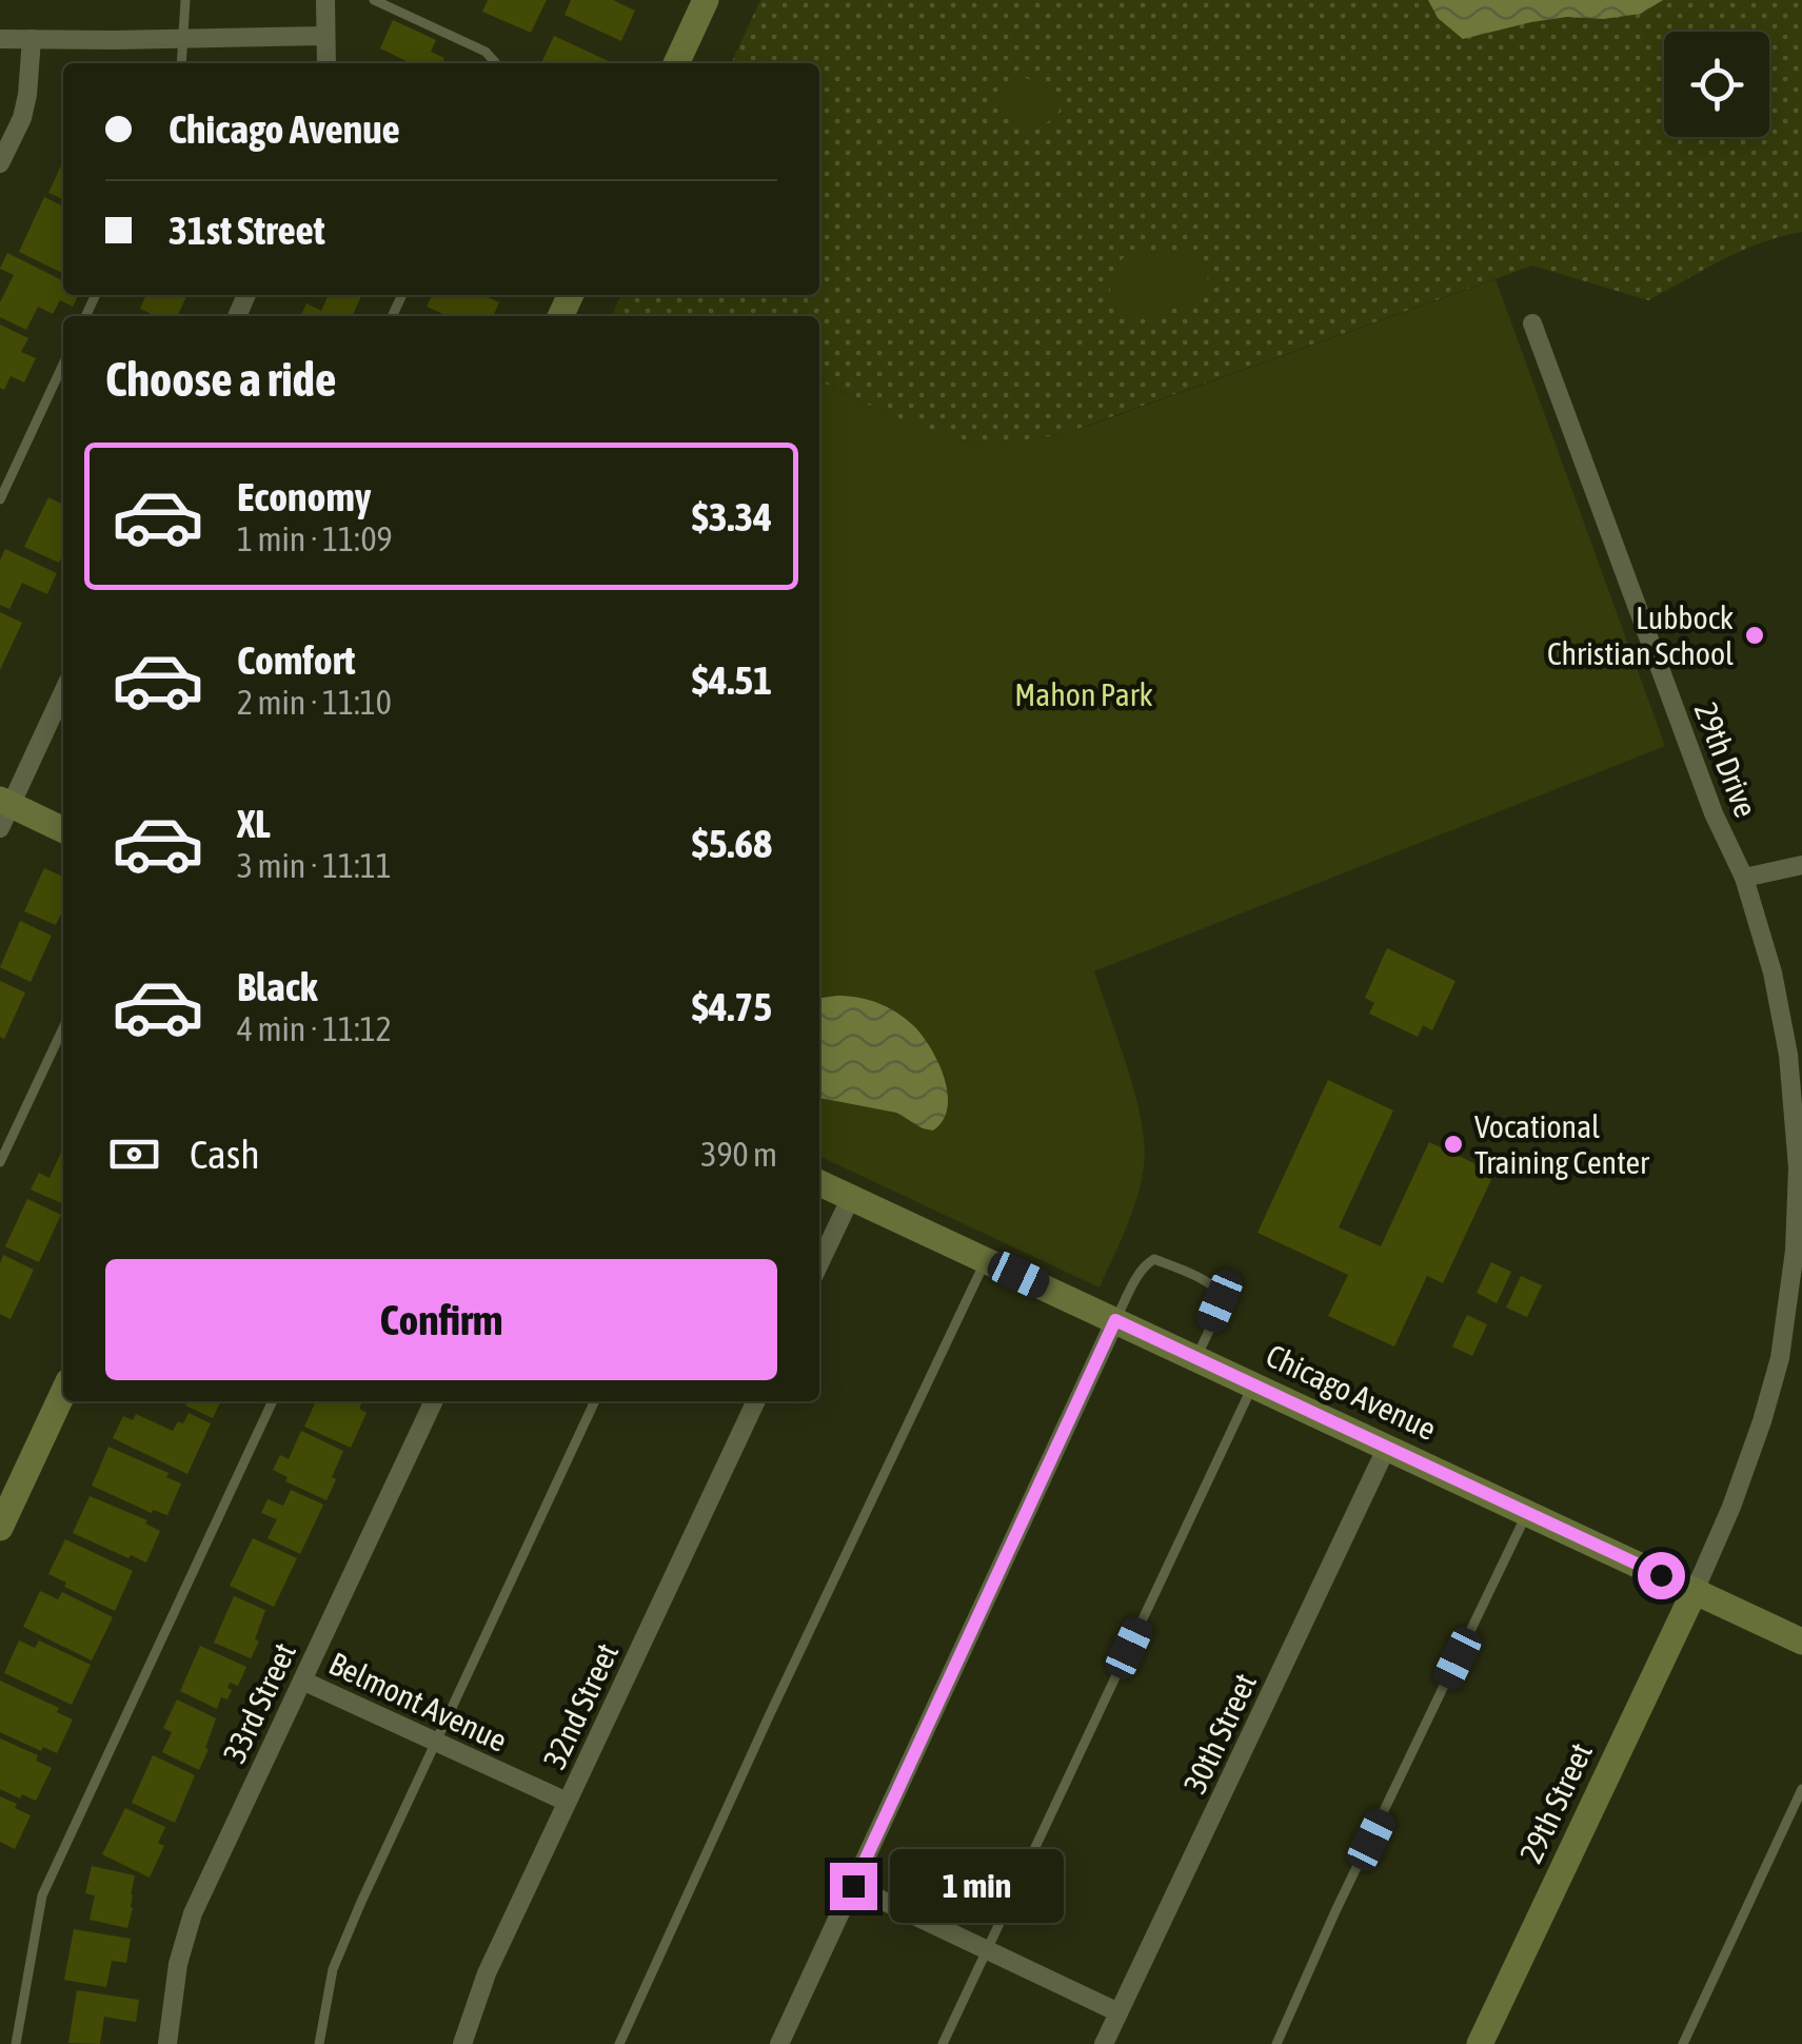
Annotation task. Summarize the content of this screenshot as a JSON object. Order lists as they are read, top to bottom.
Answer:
{
  "streets": {
    "street": [
      "29th Drive",
      "Chicago Avenue",
      "Belmont Avenue",
      "33rd Street",
      "32nd Street",
      "30th Street",
      "29th Street"
    ]
  },
  "crossings": [
    ["29th Drive", "Chicago Avenue"],
    ["29th Drive", "29th Street"],
    ["Chicago Avenue", "30th Street"],
    ["Chicago Avenue", "29th Street"],
    ["Belmont Avenue", "33rd Street"],
    ["Belmont Avenue", "32nd Street"]
  ],
  "parks": ["Mahon Park"],
  "places": ["Lubbock Christian School", "Vocational Training Center"],
  "page": {
    "banner": ["Chicago Avenue", "31st Street"],
    "heading": "Choose a ride",
    "list": [
      {
        "name": "Economy",
        "note": "1 min · 11:09",
        "value": "$3.34"
      },
      {
        "name": "Comfort",
        "note": "2 min · 11:10",
        "value": "$4.51"
      },
      {
        "name": "XL",
        "note": "3 min · 11:11",
        "value": "$5.68"
      },
      {
        "name": "Black",
        "note": "4 min · 11:12",
        "value": "$4.75"
      }
    ],
    "pay": ["Cash", "390 m"],
    "buttons": "Confirm",
    "bubble": "1 min"
  }
}
